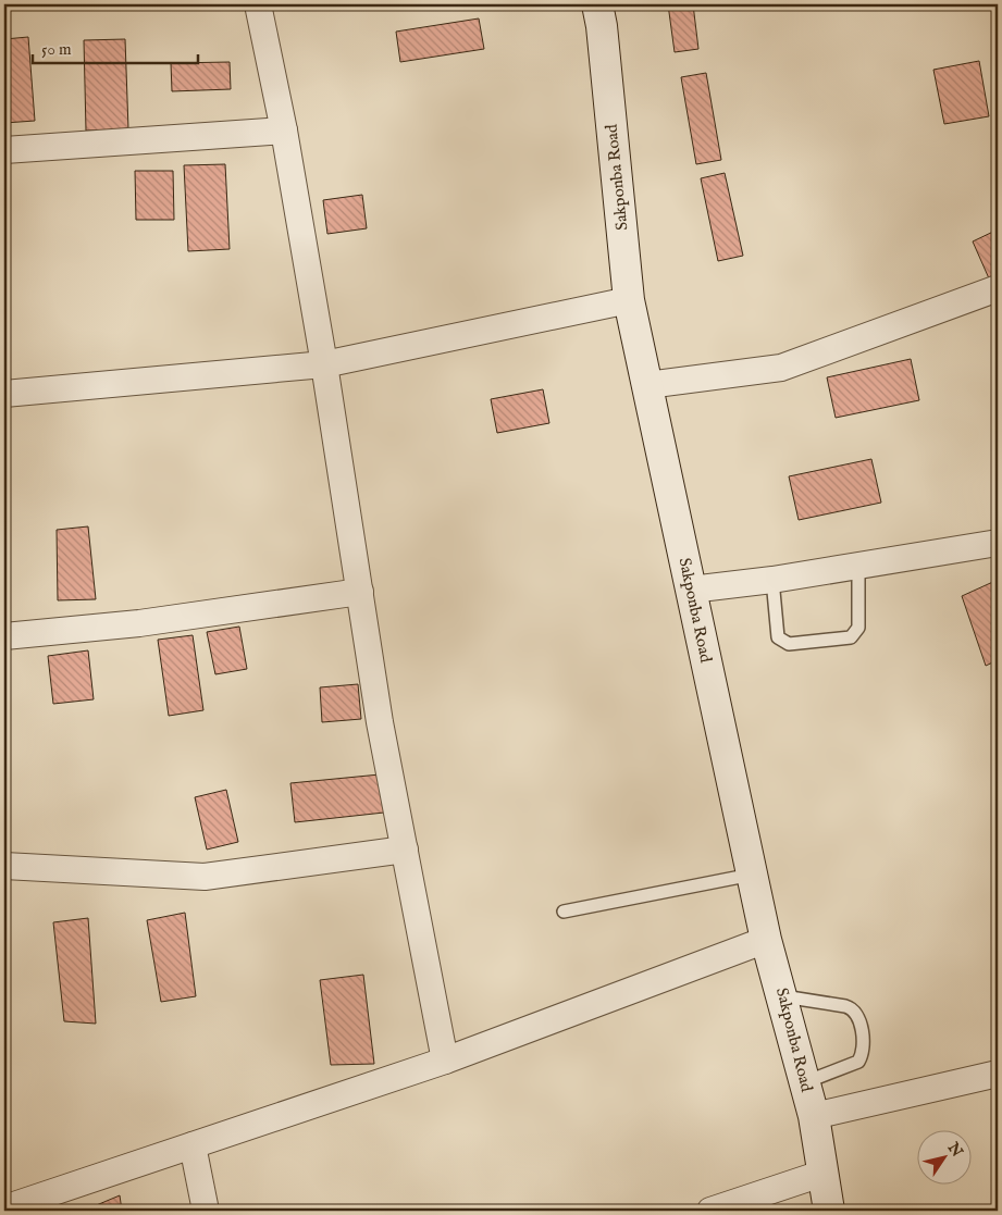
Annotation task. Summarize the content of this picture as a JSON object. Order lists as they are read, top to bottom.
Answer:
{
  "streets": {
    "main road": ["Sakponba Road"]
  },
  "scale_bar": "50 m",
  "north": "top right"
}
